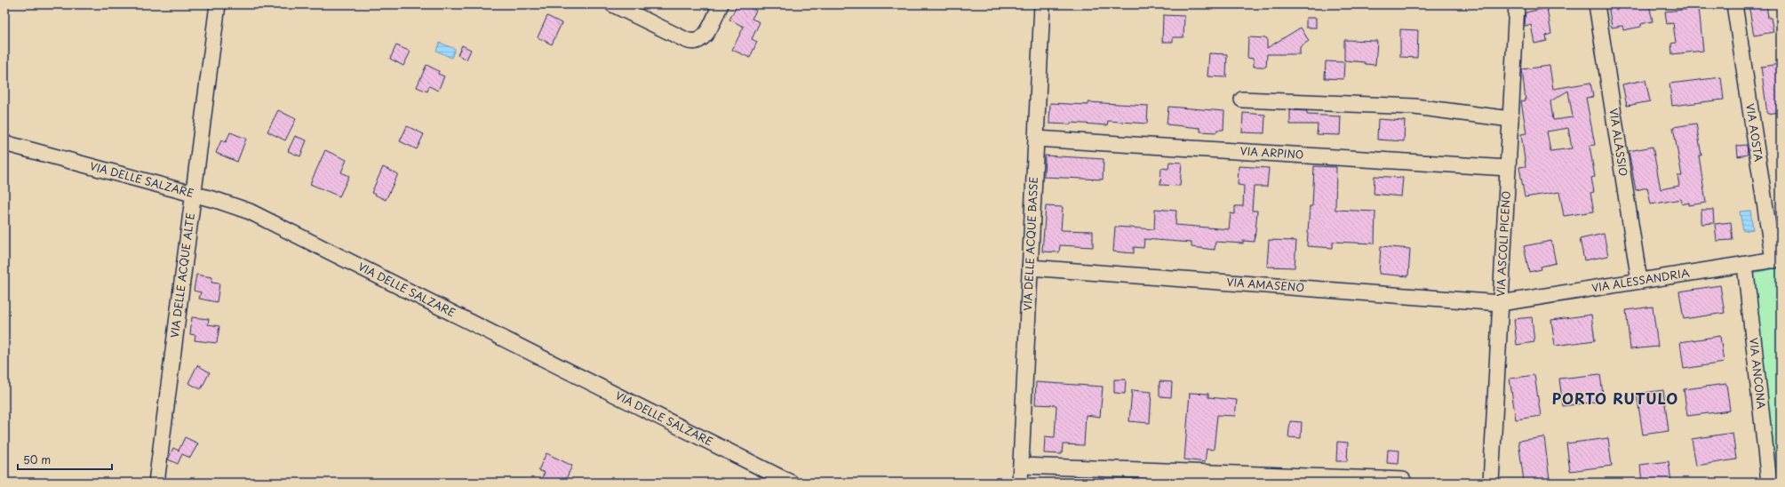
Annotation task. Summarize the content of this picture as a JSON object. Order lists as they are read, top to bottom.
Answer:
{
  "streets": {
    "street": [
      "VIA AOSTA",
      "VIA ALASSIO",
      "VIA ARPINO",
      "VIA DELLE SALZARE",
      "VIA DELLE ACQUE BASSE",
      "VIA ASCOLI PICENO",
      "VIA DELLE ACQUE ALTE",
      "VIA ALESSANDRIA",
      "VIA AMASENO",
      "VIA ANCONA"
    ]
  },
  "crossings": [
    ["VIA AOSTA", "VIA ALESSANDRIA"],
    ["VIA ALASSIO", "VIA ALESSANDRIA"],
    ["VIA ARPINO", "VIA DELLE ACQUE BASSE"],
    ["VIA ARPINO", "VIA ASCOLI PICENO"],
    ["VIA DELLE SALZARE", "VIA DELLE ACQUE ALTE"],
    ["VIA DELLE ACQUE BASSE", "VIA AMASENO"],
    ["VIA ASCOLI PICENO", "VIA ALESSANDRIA"],
    ["VIA ASCOLI PICENO", "VIA AMASENO"],
    ["VIA ALESSANDRIA", "VIA AMASENO"],
    ["VIA ALESSANDRIA", "VIA ANCONA"]
  ],
  "districts": ["PORTO RUTULO"],
  "scale_bar": "50 m"
}
